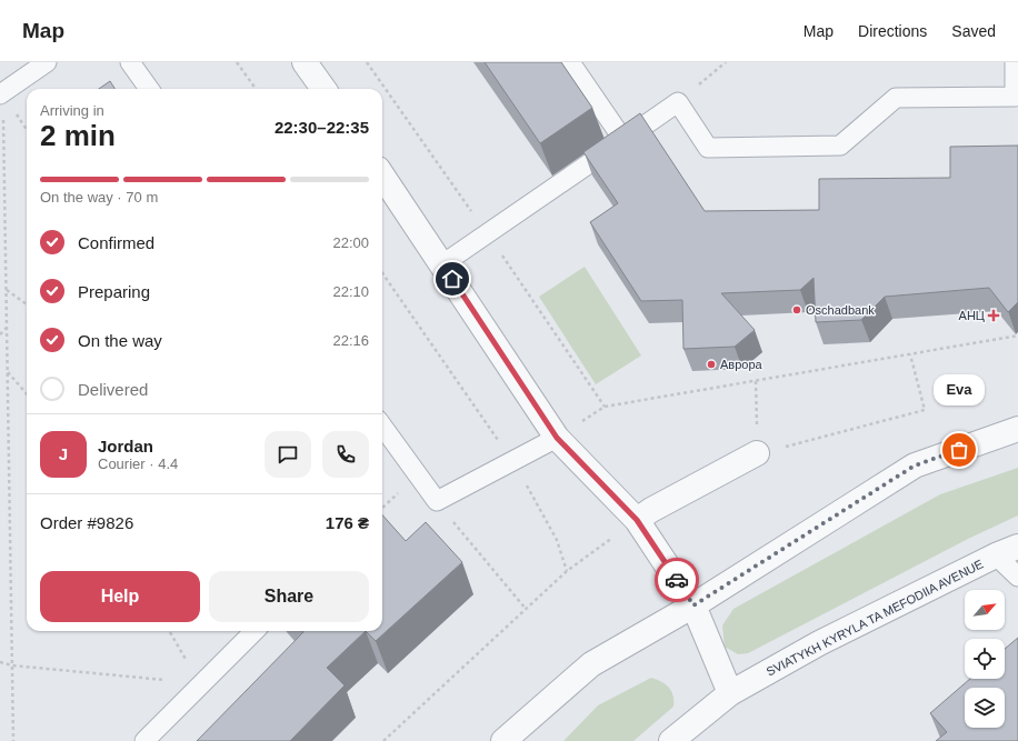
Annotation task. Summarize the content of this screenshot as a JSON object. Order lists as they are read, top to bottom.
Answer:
{
  "streets": {
    "street": ["SVIATYKH KYRYLA TA MEFODIIA AVENUE"]
  },
  "places": {
    "other": ["Oschadbank", "Аврора", "Eva"],
    "health": ["АНЦ"]
  },
  "north": "top right",
  "page": {
    "header": "Map",
    "nav": ["Map", "Directions", "Saved"],
    "heading": ["2 min", "Arriving in", "22:30–22:35"],
    "panel": [
      "Jordan",
      "Courier · 4.4",
      "Order #9826",
      "176 ₴"
    ],
    "bar": "On the way · 70 m",
    "list": [
      ["Confirmed", "22:00"],
      ["Preparing", "22:10"],
      ["On the way", "22:16"],
      "Delivered"
    ],
    "bubble": "Eva",
    "round": "J",
    "buttons": ["Help", "Share"]
  }
}
